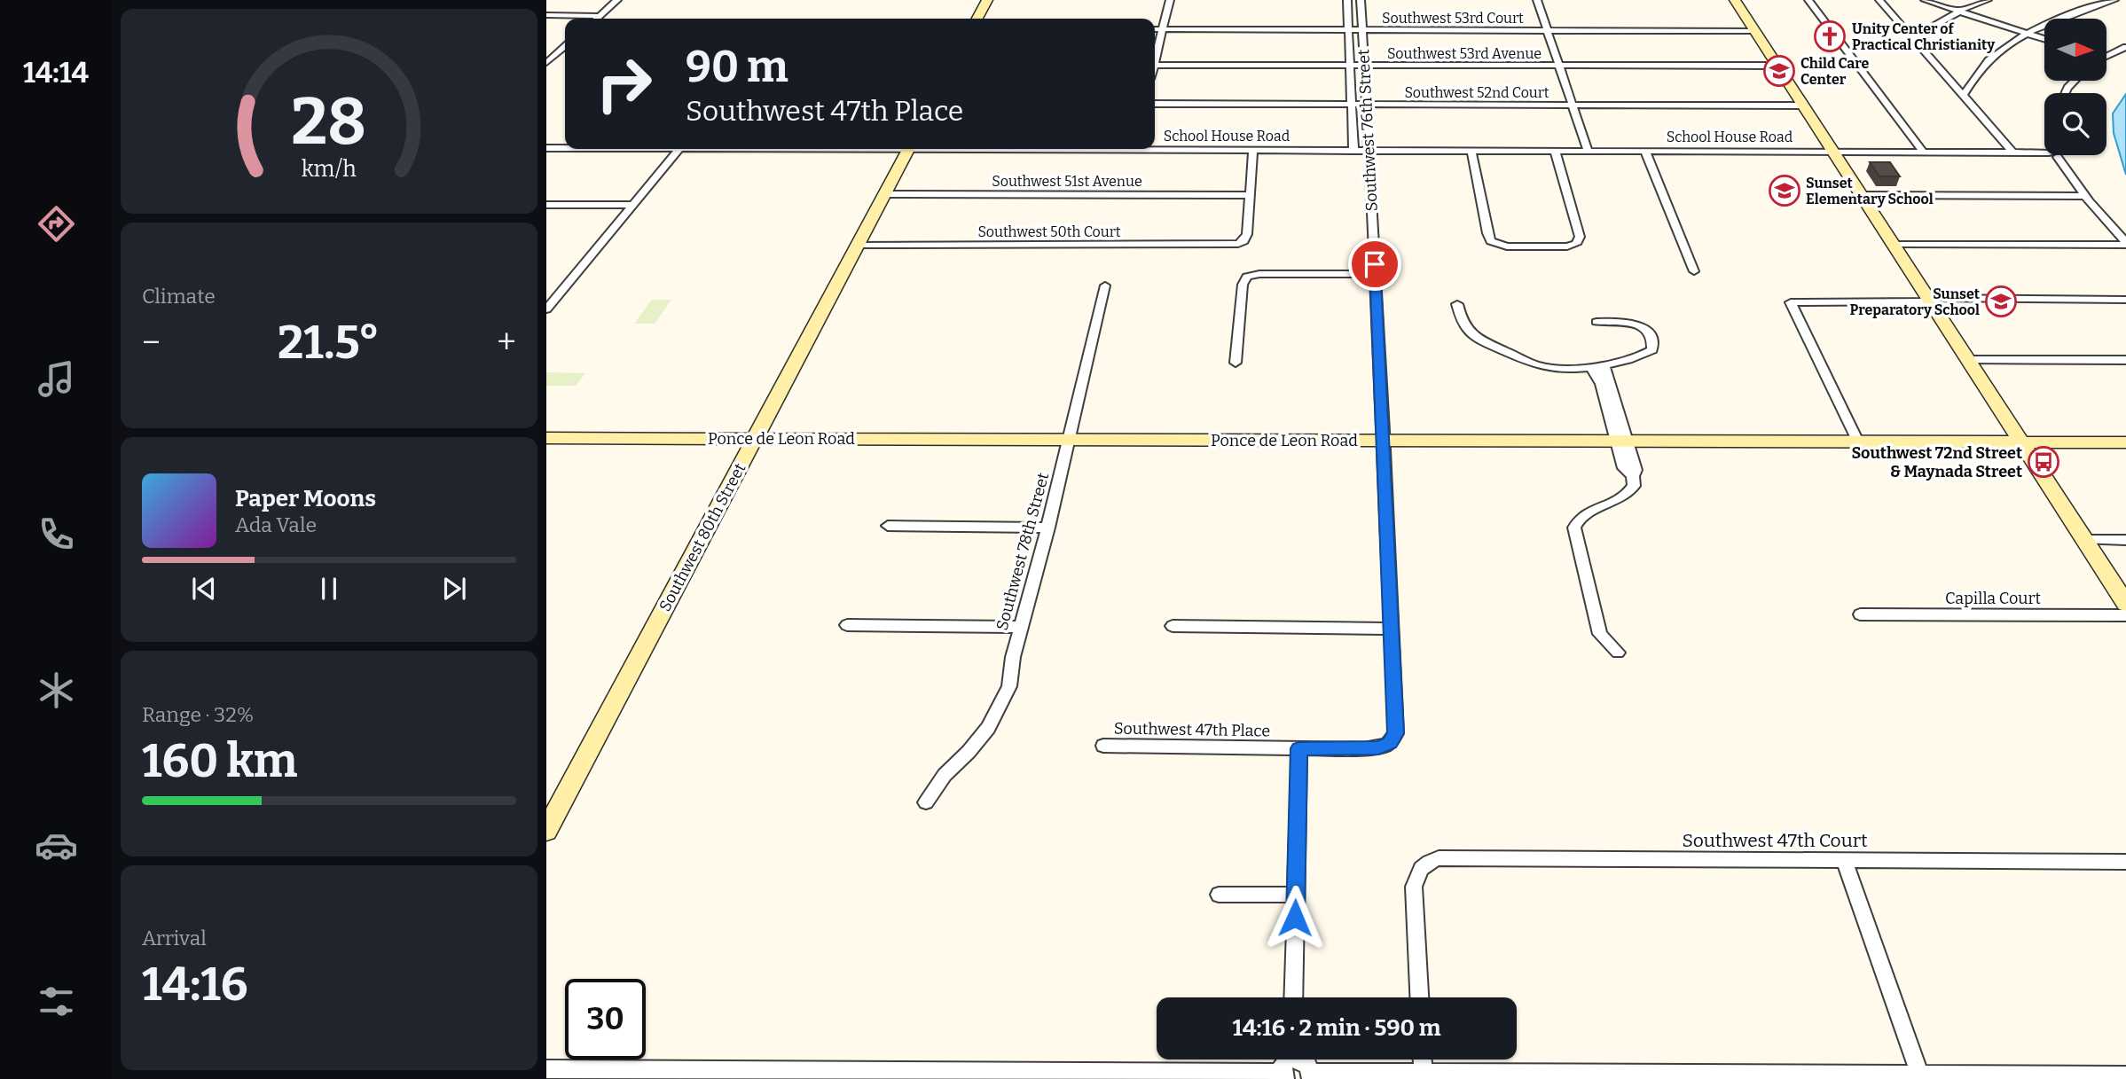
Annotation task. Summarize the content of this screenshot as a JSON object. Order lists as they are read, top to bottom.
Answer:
{
  "streets": {
    "street": [
      "Southwest 53rd Court",
      "Southwest 53rd Avenue",
      "Southwest 52nd Court",
      "Southwest 76th Street",
      "School House Road",
      "Southwest 51st Avenue",
      "Southwest 50th Court",
      "Ponce de Leon Road",
      "Southwest 80th Street",
      "Southwest 78th Street",
      "Capilla Court",
      "Southwest 47th Place",
      "Southwest 47th Court"
    ]
  },
  "crossings": [
    ["Southwest 53rd Court", "Southwest 76th Street"],
    ["Southwest 53rd Avenue", "Southwest 76th Street"],
    ["Southwest 52nd Court", "Southwest 76th Street"],
    ["Southwest 76th Street", "School House Road"],
    ["Southwest 76th Street", "Ponce de Leon Road"],
    ["Southwest 76th Street", "Southwest 47th Place"],
    ["Southwest 51st Avenue", "Southwest 50th Court"],
    ["Southwest 51st Avenue", "Southwest 80th Street"],
    ["Southwest 50th Court", "Southwest 80th Street"],
    ["Ponce de Leon Road", "Southwest 80th Street"],
    ["Ponce de Leon Road", "Southwest 78th Street"]
  ],
  "places": {
    "church": ["Unity Center of Practical Christianity"],
    "school or university": ["Child Care Center", "Sunset Elementary School", "Sunset Preparatory School"],
    "bus stop": ["Southwest 72nd Street & Maynada Street"]
  },
  "north": "right",
  "page": {
    "tabs": "14:14",
    "turn": ["90 m", "Southwest 47th Place"],
    "tile": [
      "Climate",
      ["Range · 32%", "160 km"],
      ["Arrival", "14:16"]
    ],
    "heat": ["−", "21.5°", "+"],
    "song": ["Paper Moons", "Ada Vale"],
    "limit": "30",
    "trip": "14:16 · 2 min · 590 m",
    "gauge": ["28", "km/h"]
  }
}
